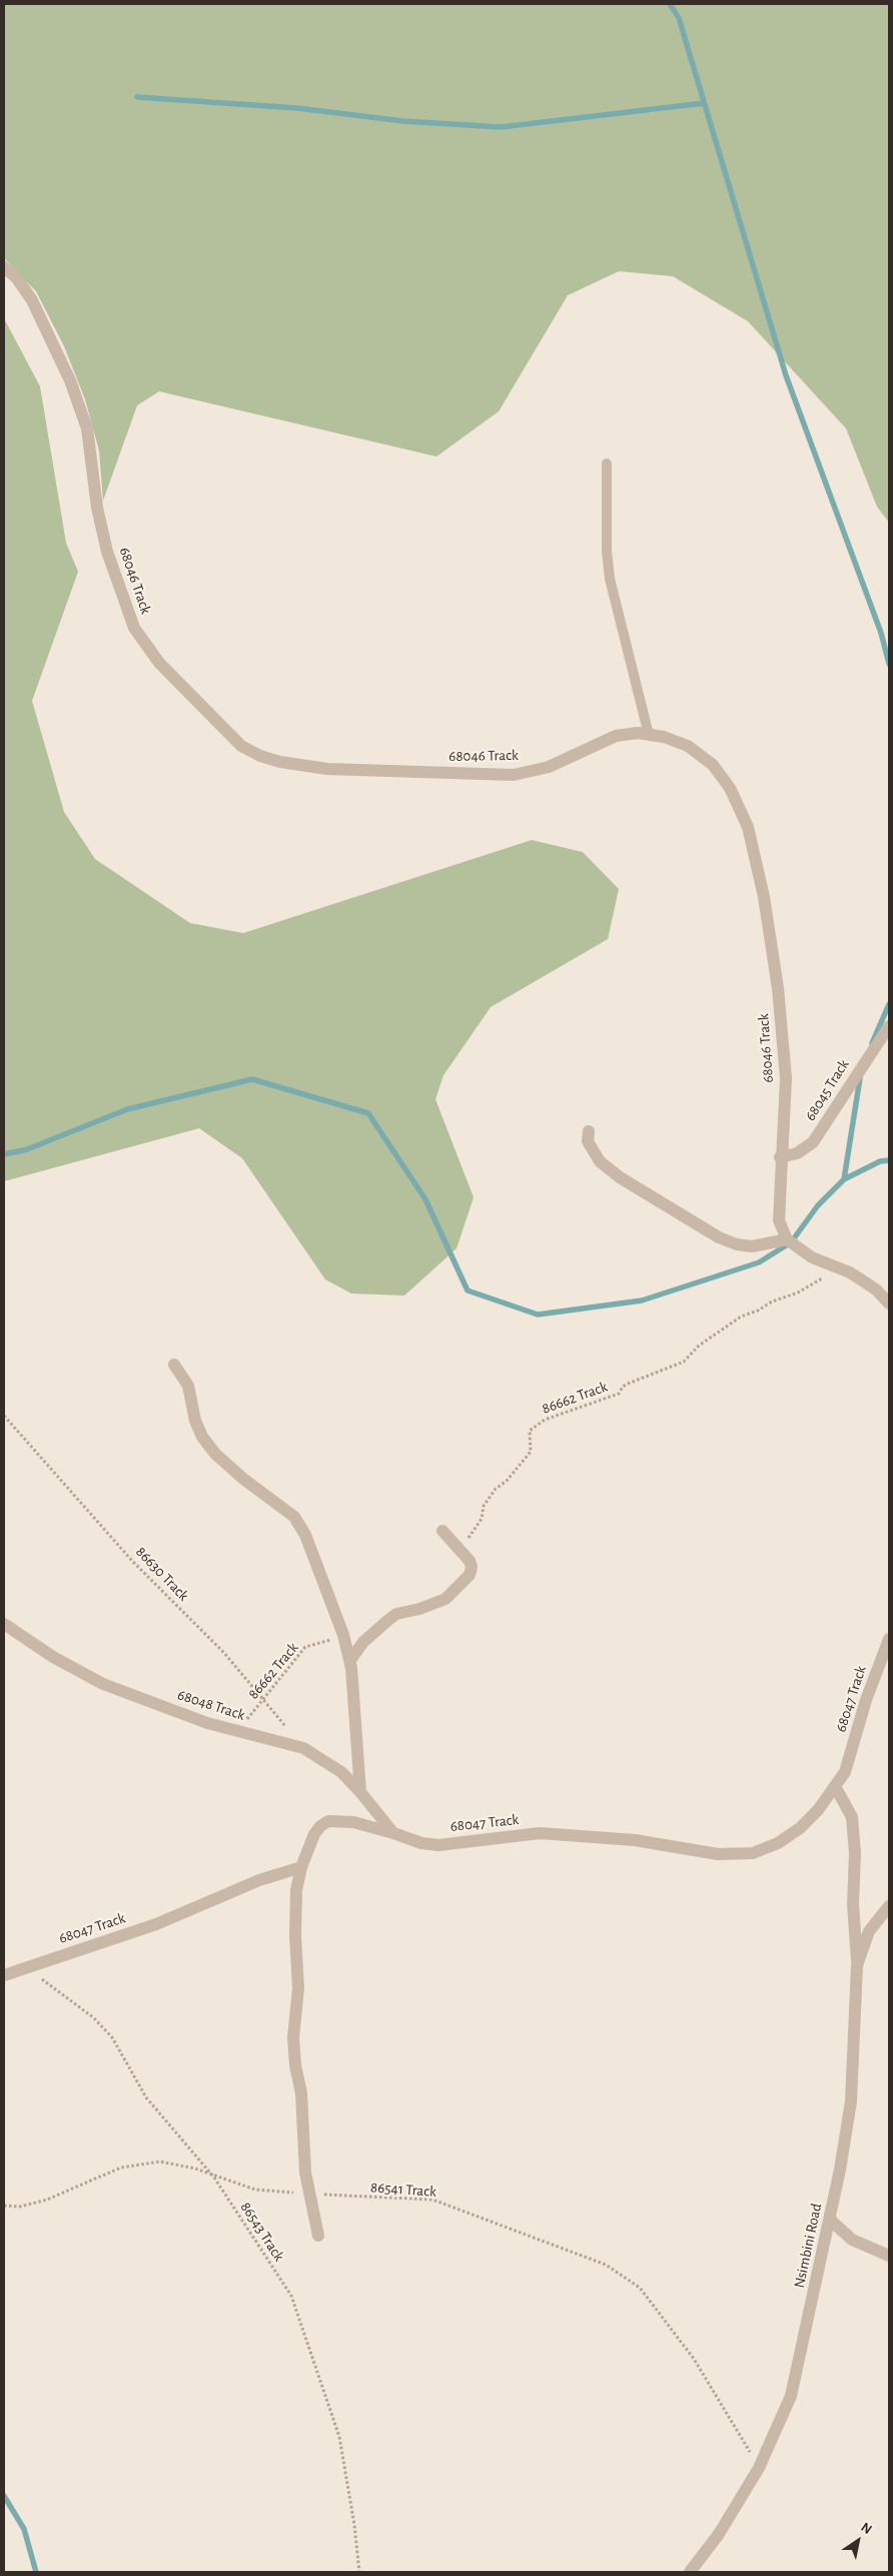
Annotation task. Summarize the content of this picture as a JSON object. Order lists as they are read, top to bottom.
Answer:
{
  "streets": {
    "street": [
      "68046 Track",
      "68045 Track",
      "68047 Track",
      "68048 Track",
      "Nsimbini Road"
    ],
    "path": [
      "86662 Track",
      "86630 Track",
      "86541 Track",
      "86543 Track"
    ]
  },
  "crossings": [
    ["68046 Track", "68045 Track"],
    ["86662 Track", "86630 Track"],
    ["86662 Track", "68048 Track"],
    ["68047 Track", "68048 Track"],
    ["68047 Track", "86543 Track"],
    ["86541 Track", "86543 Track"],
    ["86541 Track", "Nsimbini Road"]
  ],
  "north": "top right"
}
